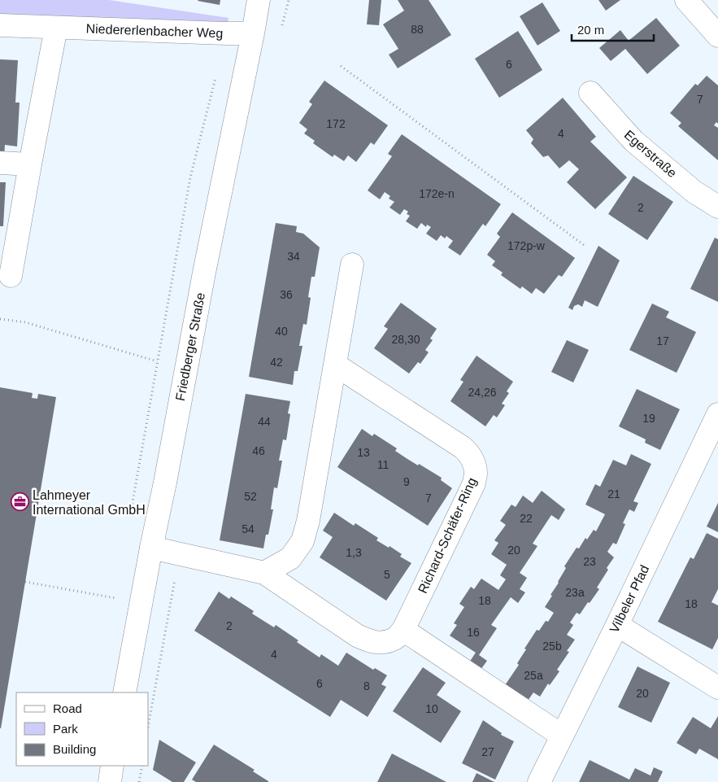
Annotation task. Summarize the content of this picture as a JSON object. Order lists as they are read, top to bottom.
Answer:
{
  "streets": {
    "street": [
      "Niedererlenbacher Weg",
      "Egerstraße",
      "Friedberger Straße",
      "Richard-Schäfer-Ring",
      "Vilbeler Pfad"
    ]
  },
  "crossings": [
    ["Niedererlenbacher Weg", "Friedberger Straße"],
    ["Friedberger Straße", "Richard-Schäfer-Ring"]
  ],
  "places": {
    "office": ["Lahmeyer International GmbH"]
  },
  "house_numbers": [
    "88",
    "6",
    "7",
    "172",
    "4",
    "172e-n",
    "2",
    "172p-w",
    "34",
    "36",
    "40",
    "28,30",
    "17",
    "42",
    "24,26",
    "19",
    "44",
    "46",
    "13",
    "11",
    "9",
    "21",
    "52",
    "7",
    "22",
    "54",
    "20",
    "1,3",
    "23",
    "5",
    "23a",
    "18",
    "18",
    "2",
    "16",
    "25b",
    "4",
    "25a",
    "6",
    "8",
    "20",
    "10",
    "27"
  ],
  "legend": ["Road", "Park", "Building"],
  "scale_bar": "20 m"
}
